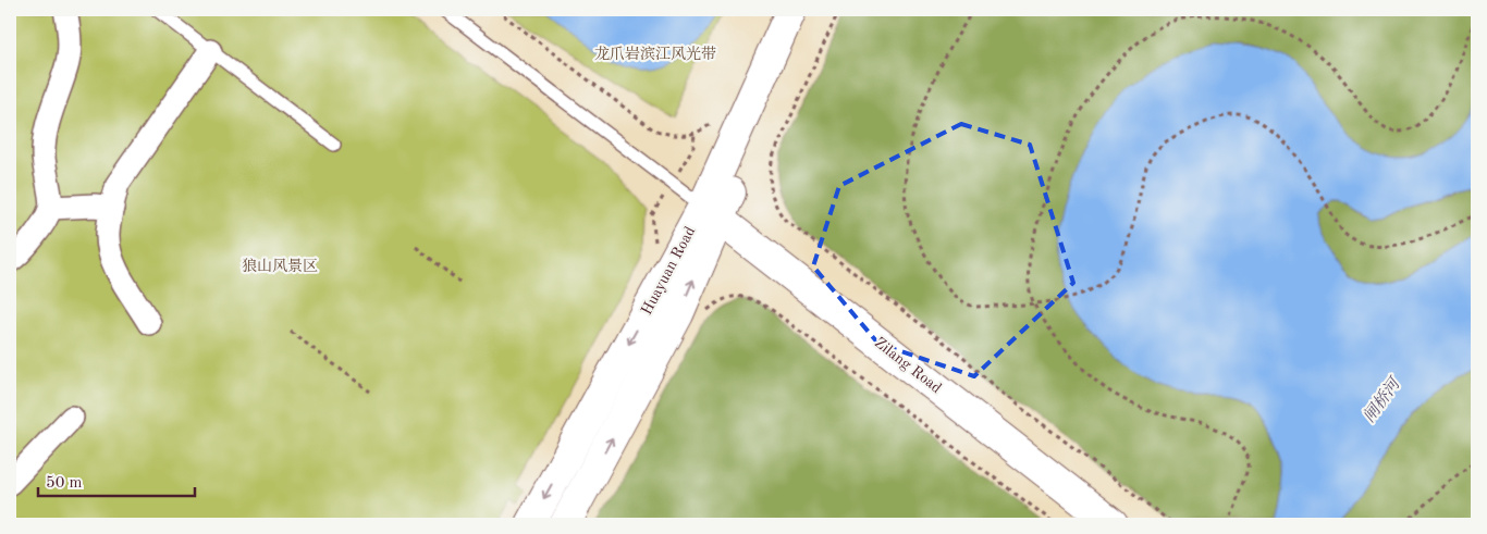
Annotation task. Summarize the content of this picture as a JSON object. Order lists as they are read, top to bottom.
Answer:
{
  "streets": {
    "main road": ["Huayuan Road", "Zilang Road"]
  },
  "crossings": [
    ["Huayuan Road", "Zilang Road"]
  ],
  "water": ["闸桥河"],
  "parks": ["龙爪岩滨江风光带", "狼山风景区"],
  "scale_bar": "50 m"
}
